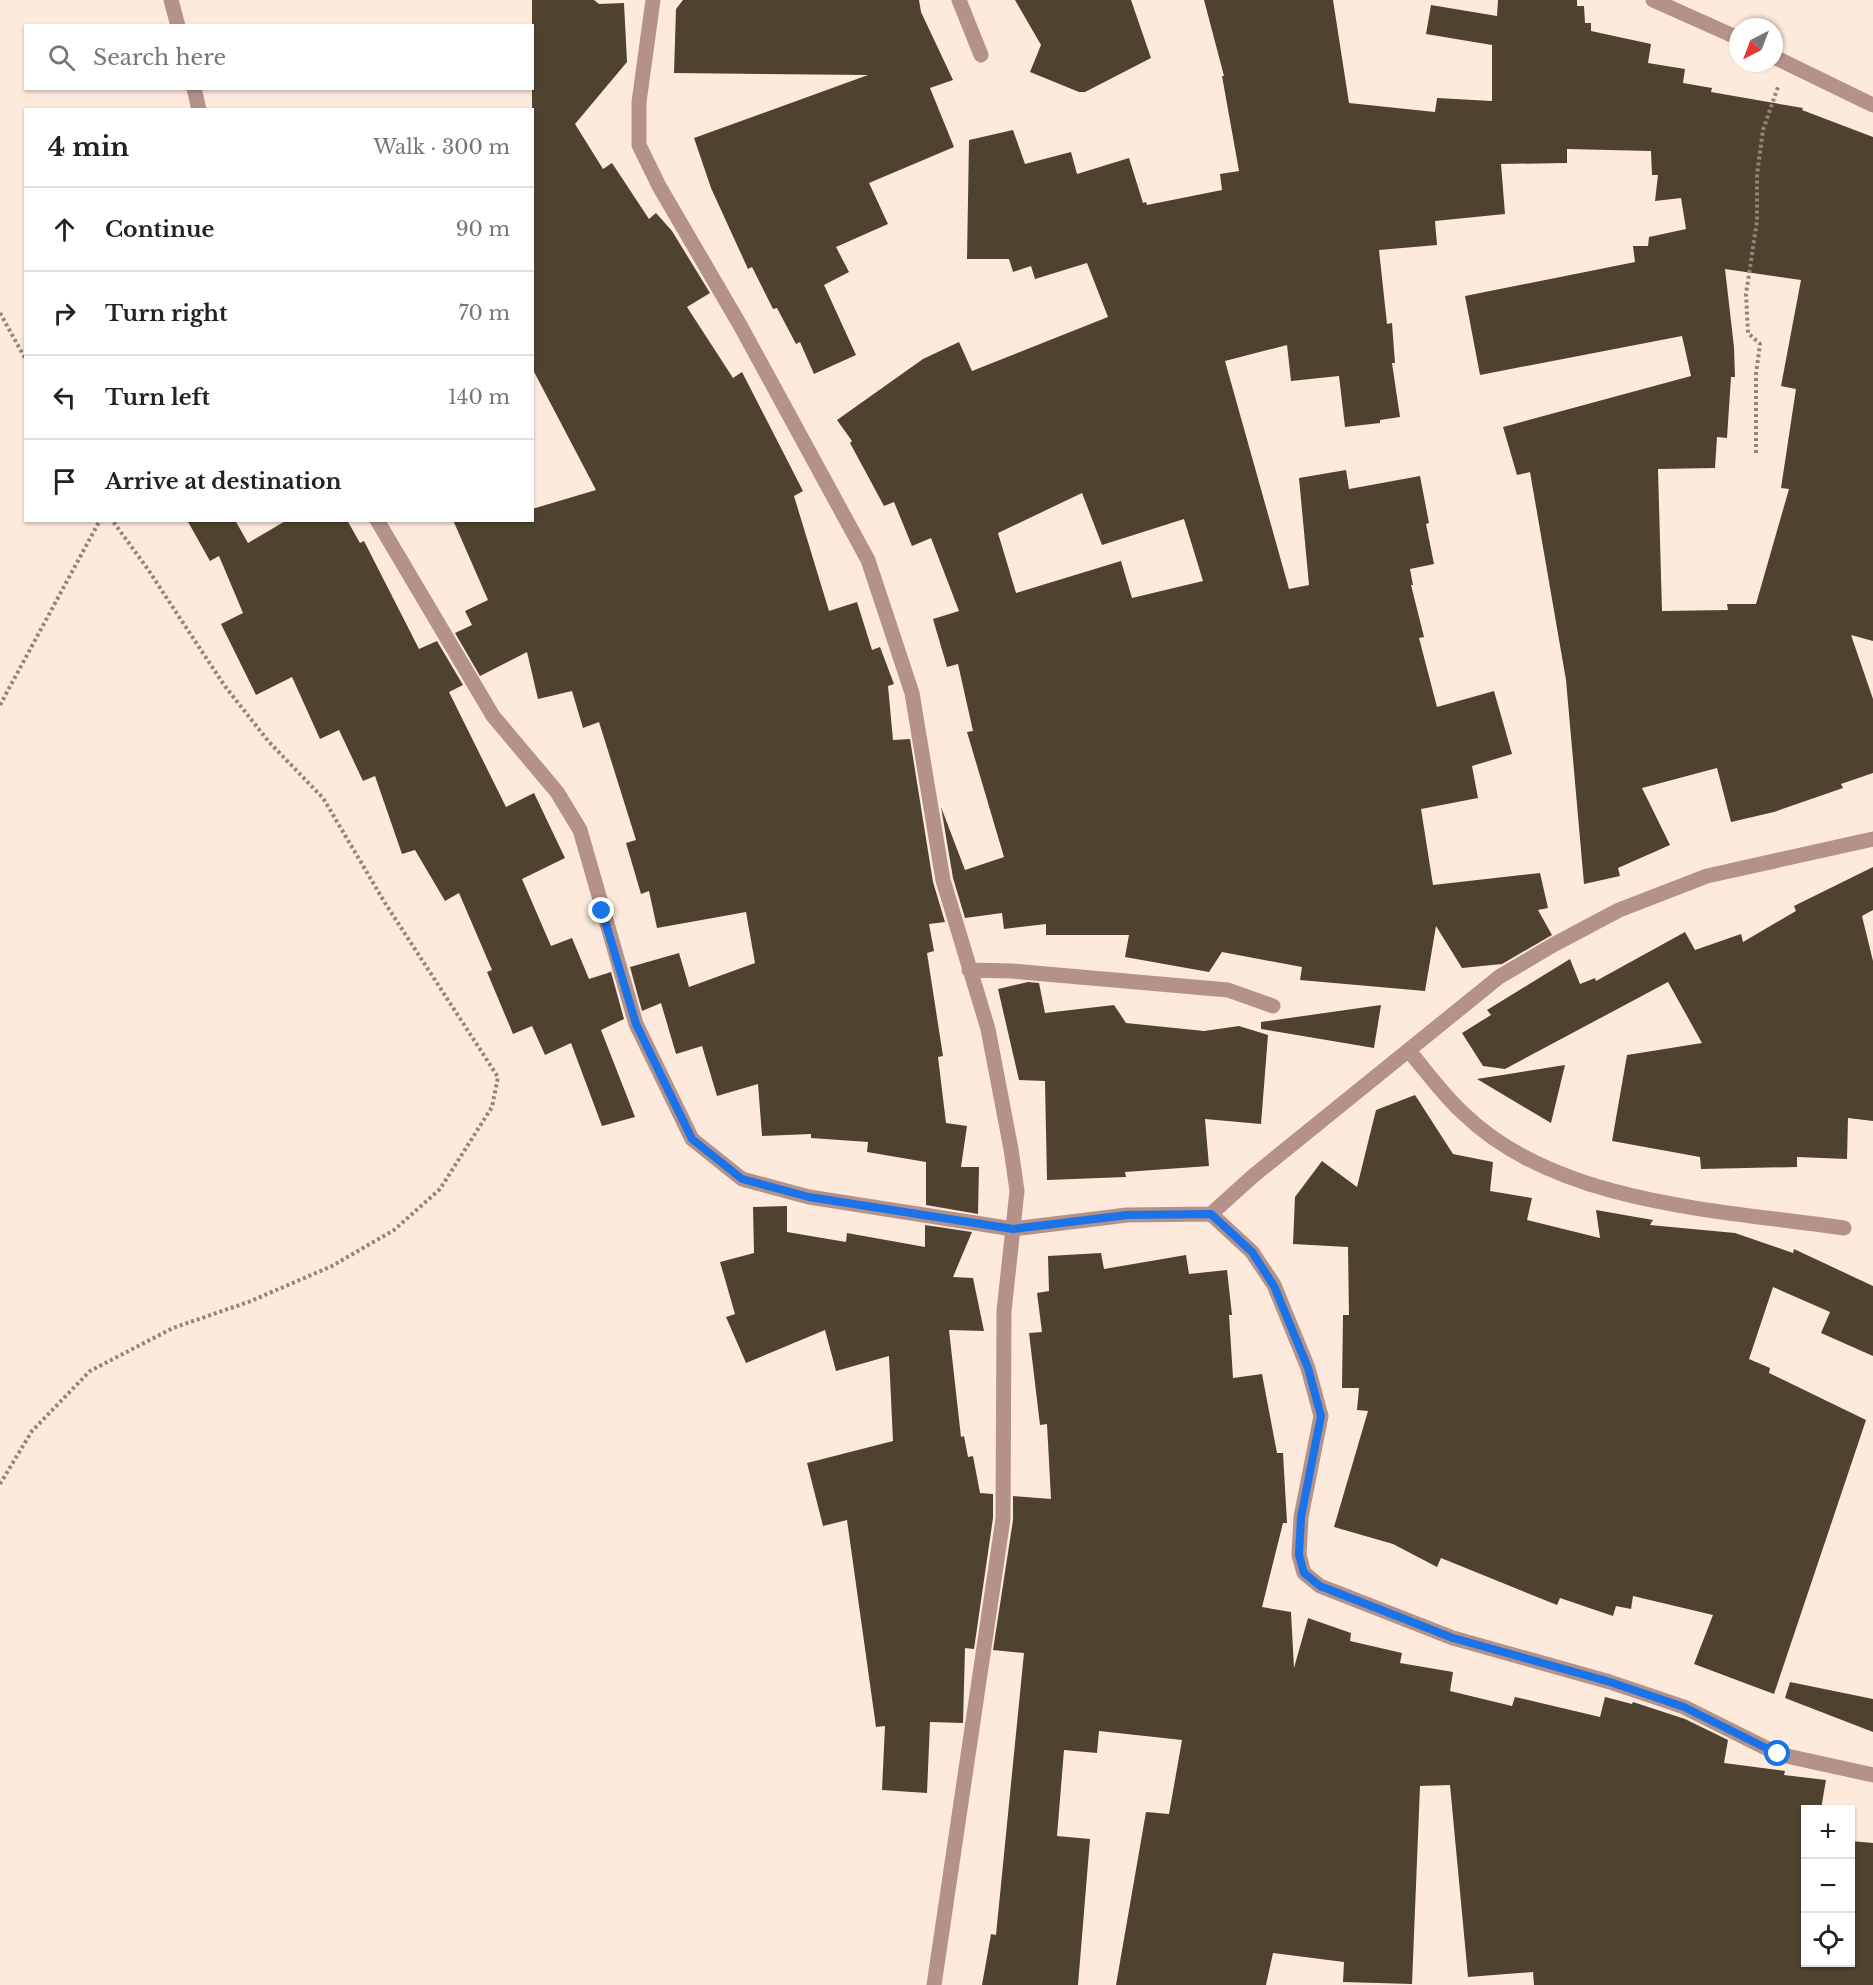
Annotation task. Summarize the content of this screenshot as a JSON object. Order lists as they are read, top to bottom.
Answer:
{
  "north": "bottom left",
  "page": {
    "search": "Search here",
    "heading": ["4 min", "Walk · 300 m"],
    "list": [
      ["Continue", "90 m"],
      ["Turn right", "70 m"],
      ["Turn left", "140 m"],
      "Arrive at destination"
    ],
    "map_buttons": ["+", "−"]
  }
}
